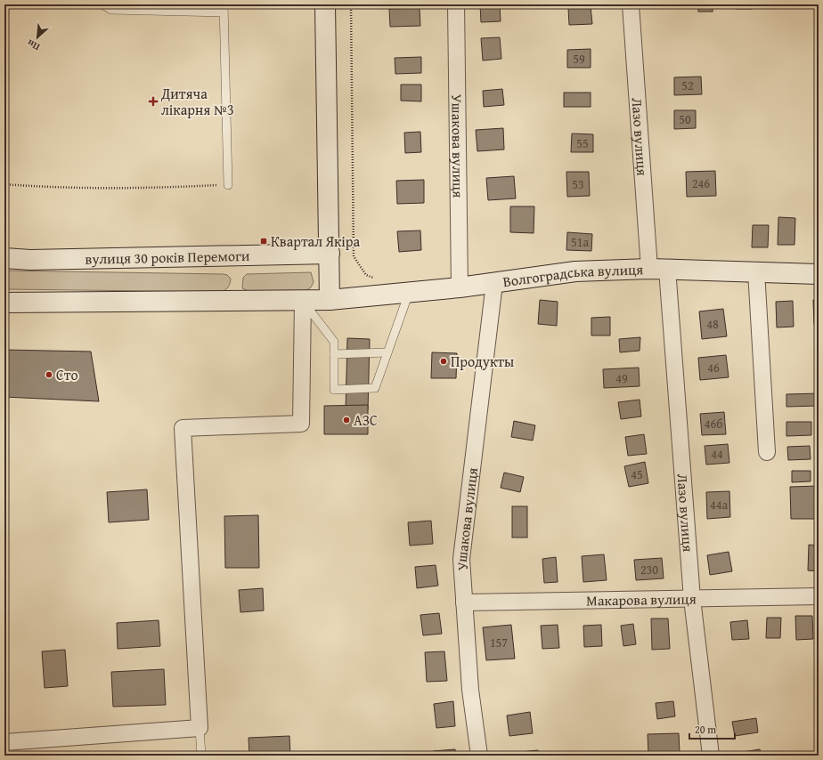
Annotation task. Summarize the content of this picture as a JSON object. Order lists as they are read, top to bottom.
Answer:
{
  "streets": {
    "street": [
      "Лазо вулиця",
      "Ушакова вулиця",
      "вулиця 30 років Перемоги",
      "Волгоградська вулиця",
      "Макарова вулиця"
    ]
  },
  "crossings": [
    ["Лазо вулиця", "Волгоградська вулиця"],
    ["Лазо вулиця", "Макарова вулиця"],
    ["Ушакова вулиця", "Волгоградська вулиця"],
    ["Ушакова вулиця", "Макарова вулиця"]
  ],
  "places": {
    "health": ["Дитяча лікарня №3"],
    "transit": ["Квартал Якіра"],
    "other": ["Продукты", "Сто", "АЗС"]
  },
  "house_numbers": [
    "59",
    "52",
    "50",
    "55",
    "246",
    "53",
    "51а",
    "48",
    "46",
    "49",
    "46б",
    "44",
    "45",
    "44а",
    "230",
    "157"
  ],
  "scale_bar": "20 m",
  "north": "bottom left"
}
